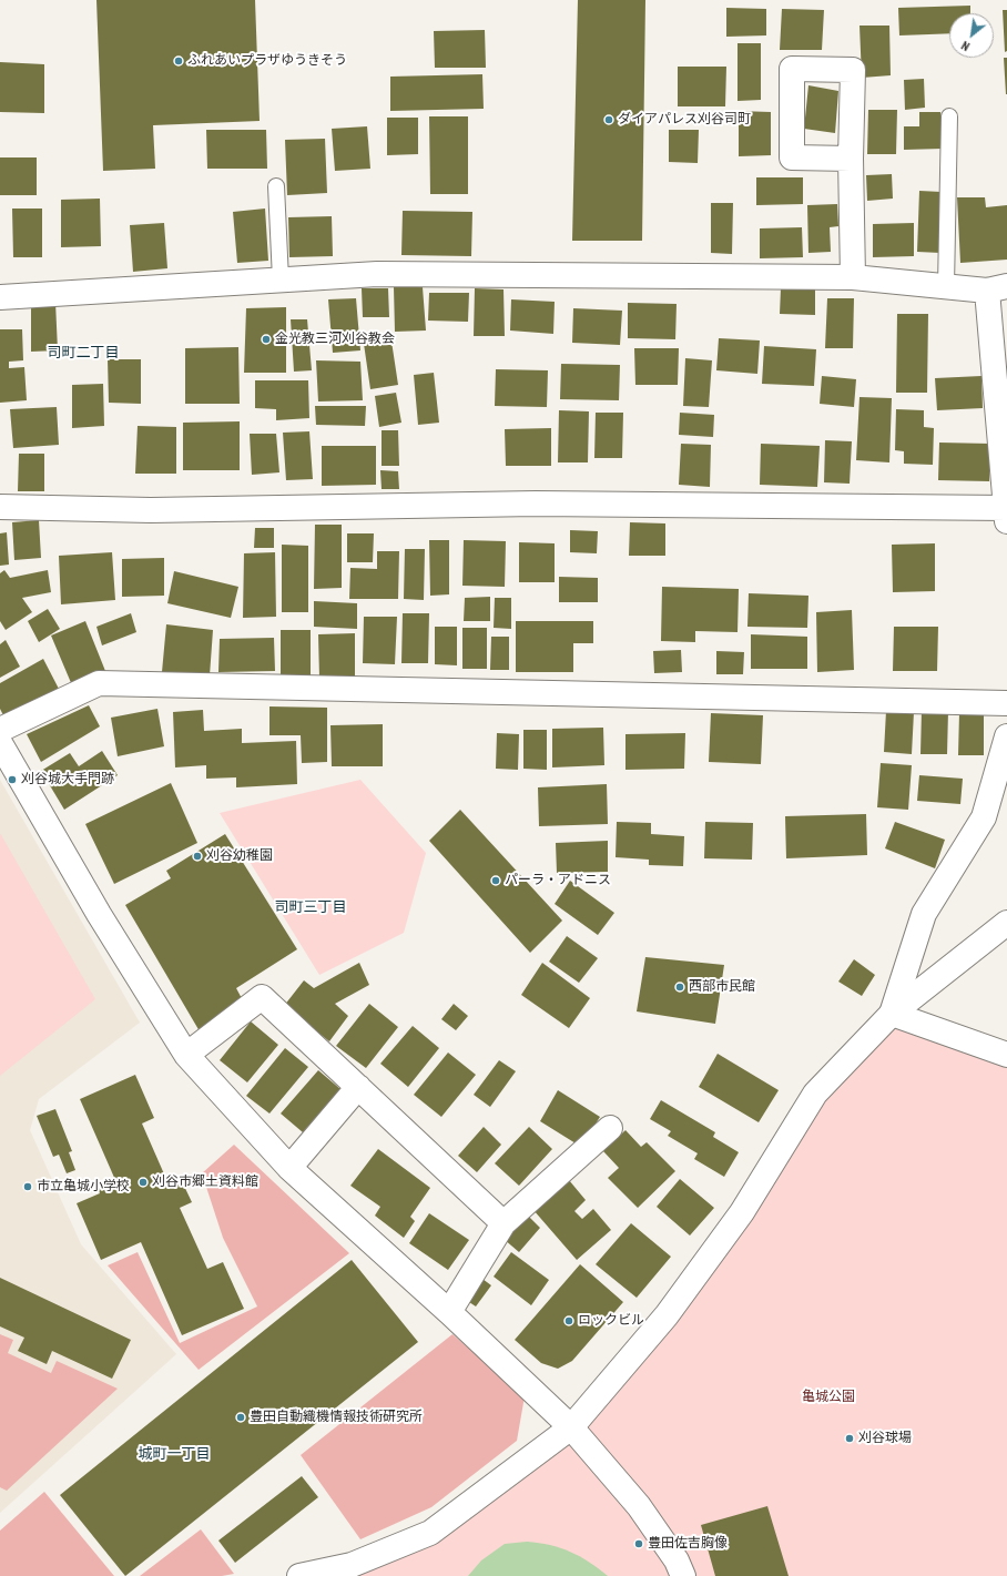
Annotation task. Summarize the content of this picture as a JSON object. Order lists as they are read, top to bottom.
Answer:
{
  "districts": ["司町二丁目", "司町三丁目", "城町一丁目"],
  "parks": ["亀城公園"],
  "places": [
    "ふれあいプラザゆうきそう",
    "ダイアパレス刈谷司町",
    "金光教三河刈谷教会",
    "刈谷城大手門跡",
    "刈谷幼稚園",
    "パーラ・アドニス",
    "西部市民館",
    "刈谷市郷土資料館",
    "市立亀城小学校",
    "ロックビル",
    "豊田自動織機情報技術研究所",
    "刈谷球場",
    "豊田佐吉胸像"
  ],
  "north": "bottom left"
}
